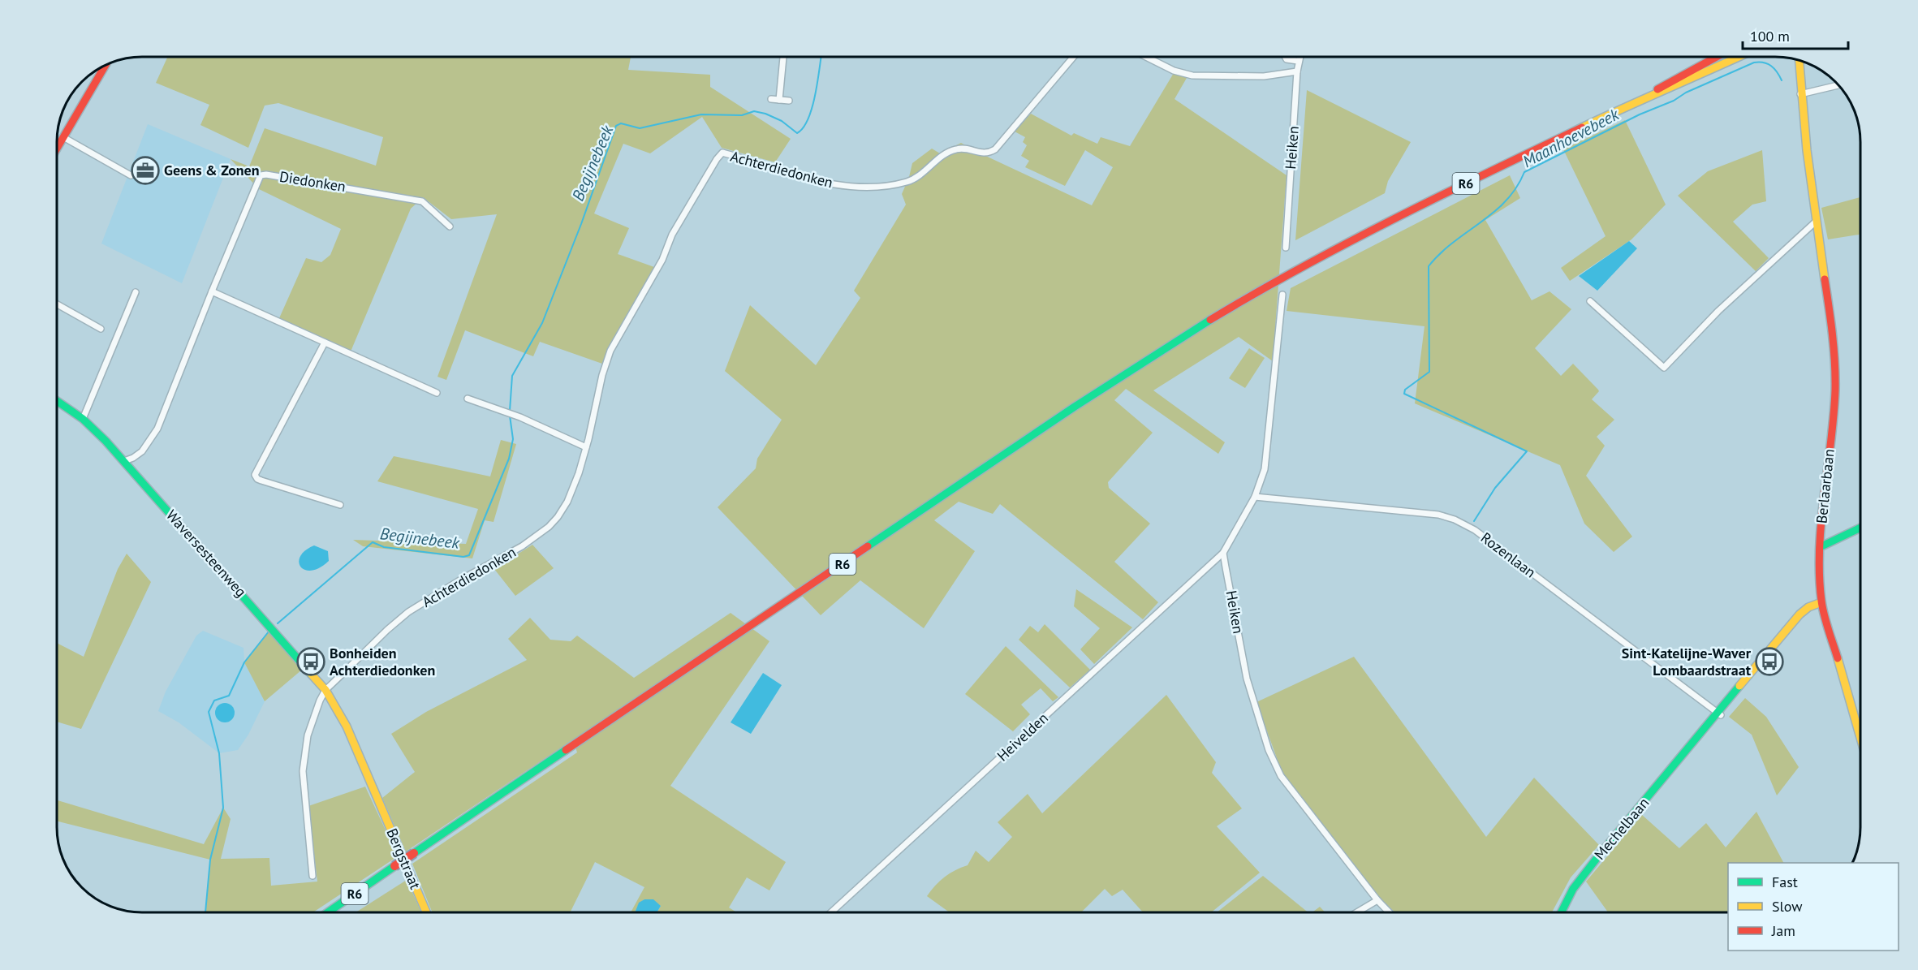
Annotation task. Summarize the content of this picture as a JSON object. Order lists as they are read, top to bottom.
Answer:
{
  "streets": {
    "main road": [
      "R6",
      "Berlaarbaan",
      "Waversesteenweg",
      "Mechelbaan",
      "Bergstraat"
    ],
    "street": [
      "Heiken",
      "Achterdiedonken",
      "Diedonken",
      "Rozenlaan",
      "Heivelden"
    ]
  },
  "crossings": [
    ["Heiken", "Heivelden"],
    ["Achterdiedonken", "Waversesteenweg"],
    ["Diedonken", "Waversesteenweg"],
    ["Berlaarbaan", "Mechelbaan"],
    ["Waversesteenweg", "Bergstraat"],
    ["Rozenlaan", "Mechelbaan"]
  ],
  "water": ["Maanhoevebeek", "Begijnebeek"],
  "places": {
    "office": ["Geens & Zonen"],
    "bus stop": ["Bonheiden Achterdiedonken", "Sint-Katelijne-Waver Lombaardstraat"]
  },
  "legend": ["Fast", "Slow", "Jam"],
  "scale_bar": "100 m"
}
